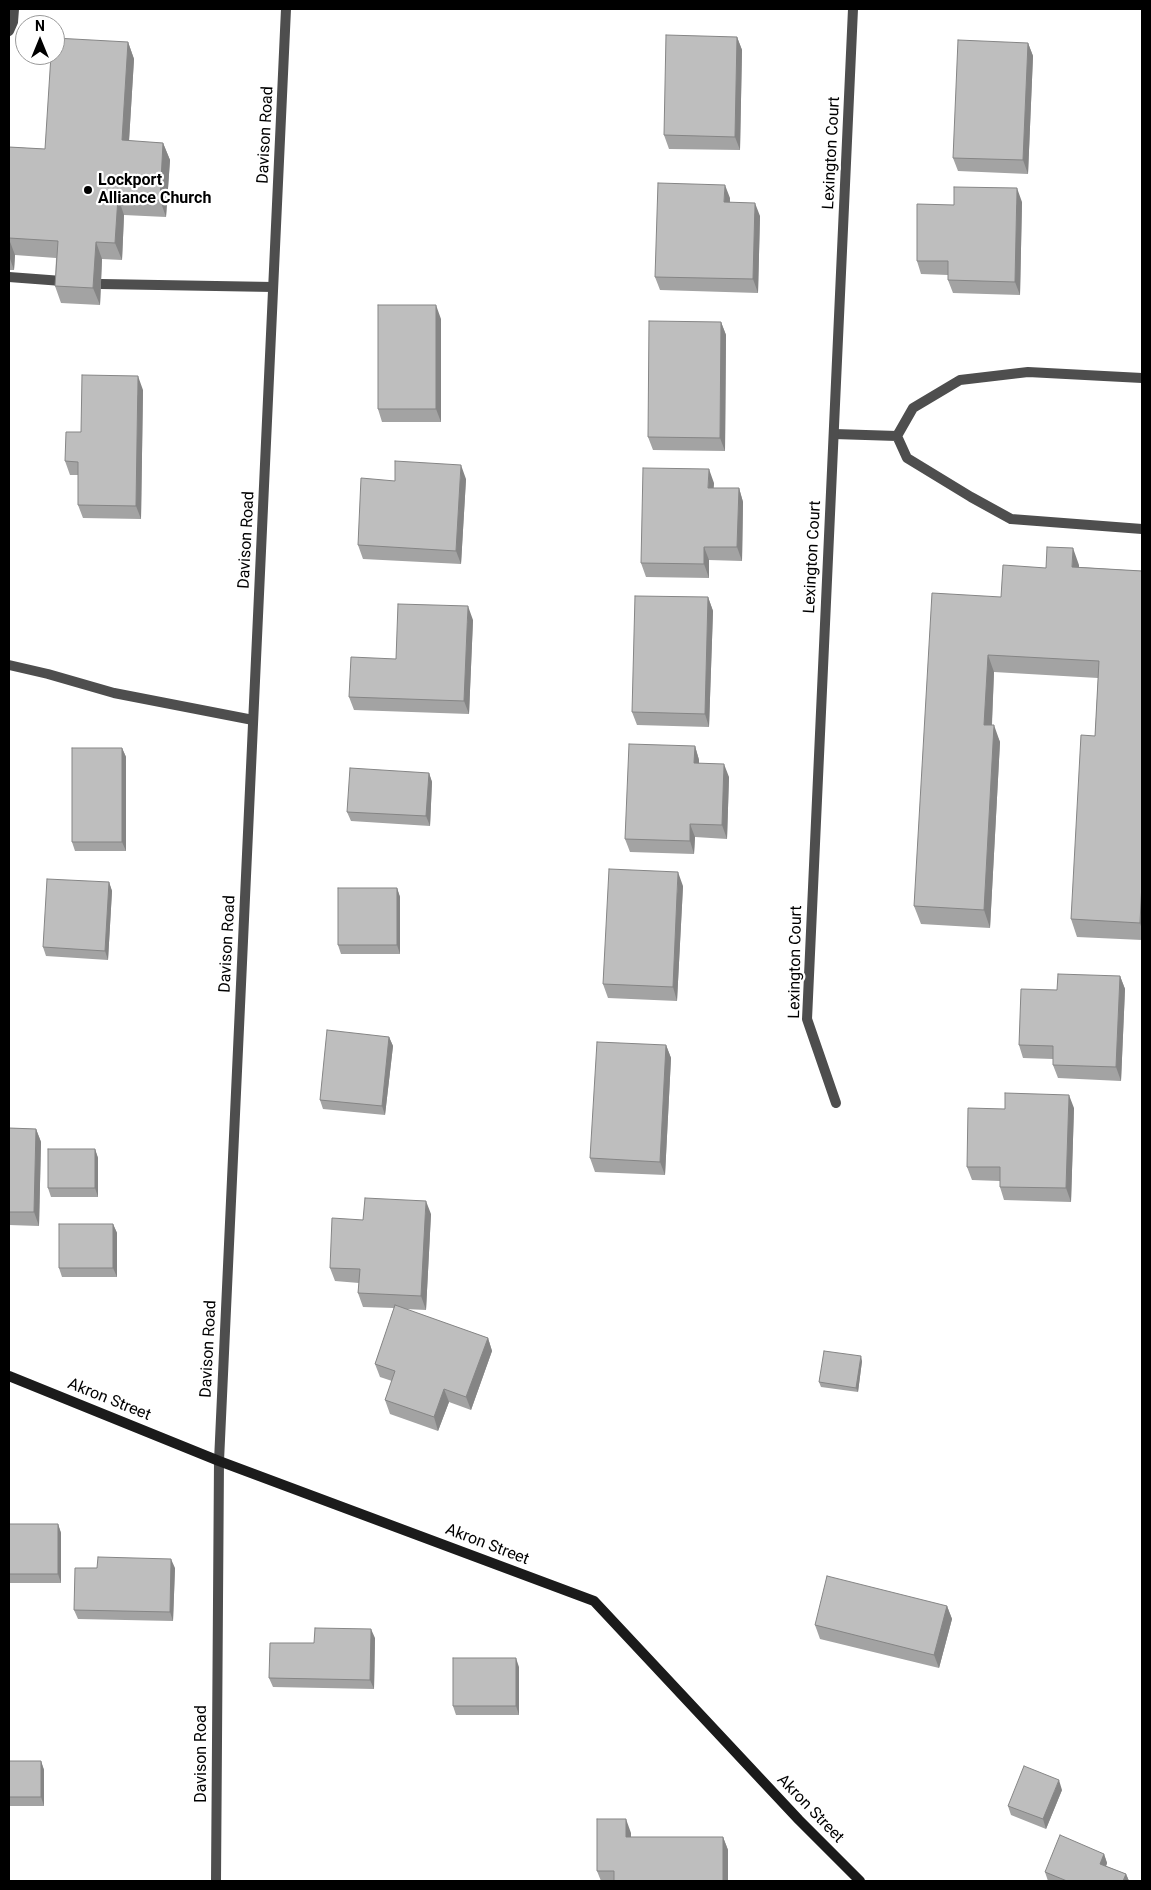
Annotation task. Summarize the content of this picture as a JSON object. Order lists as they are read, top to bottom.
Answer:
{
  "streets": {
    "main road": ["Akron Street"],
    "street": ["Davison Road", "Lexington Court"]
  },
  "crossings": [
    ["Davison Road", "Akron Street"]
  ],
  "places": ["Lockport Alliance Church"],
  "north": "top"
}
